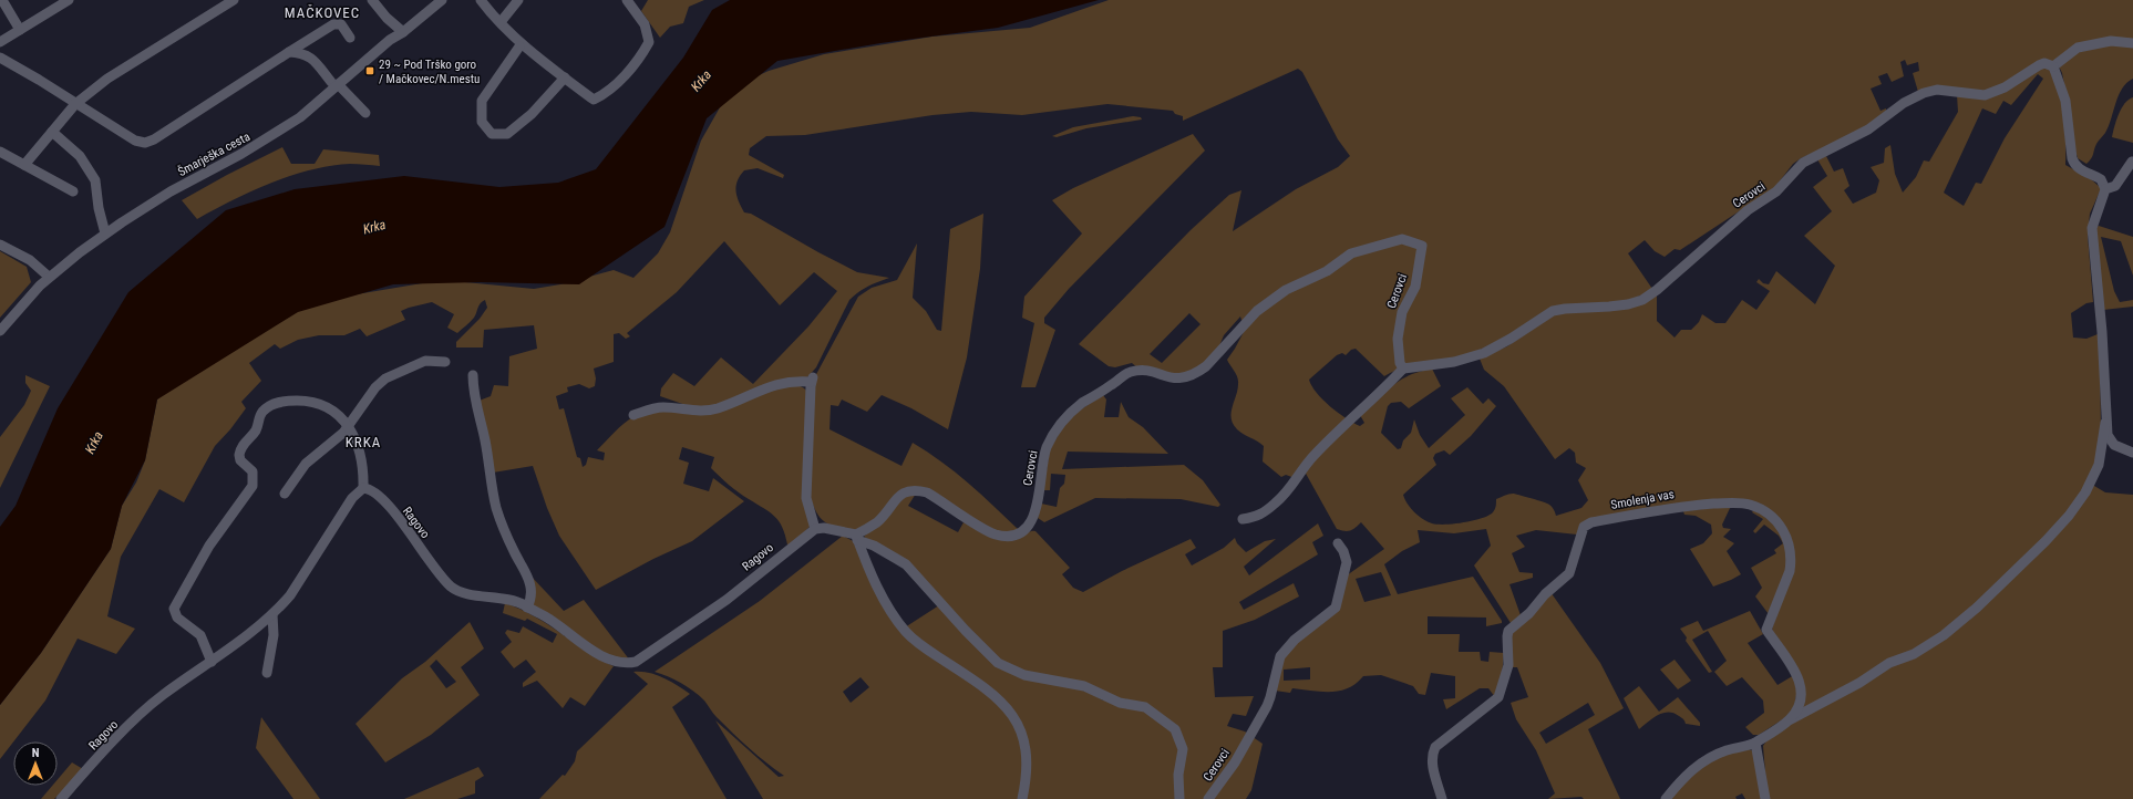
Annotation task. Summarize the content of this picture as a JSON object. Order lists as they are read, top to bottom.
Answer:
{
  "streets": {
    "street": [
      "Šmarješka cesta",
      "Cerovci",
      "Smolenja vas",
      "Ragovo"
    ]
  },
  "districts": ["MAČKOVEC", "KRKA"],
  "water": ["Krka"],
  "places": {
    "transit": ["29 ~ Pod Trško goro / Mačkovec/N.mestu"]
  },
  "north": "top"
}
